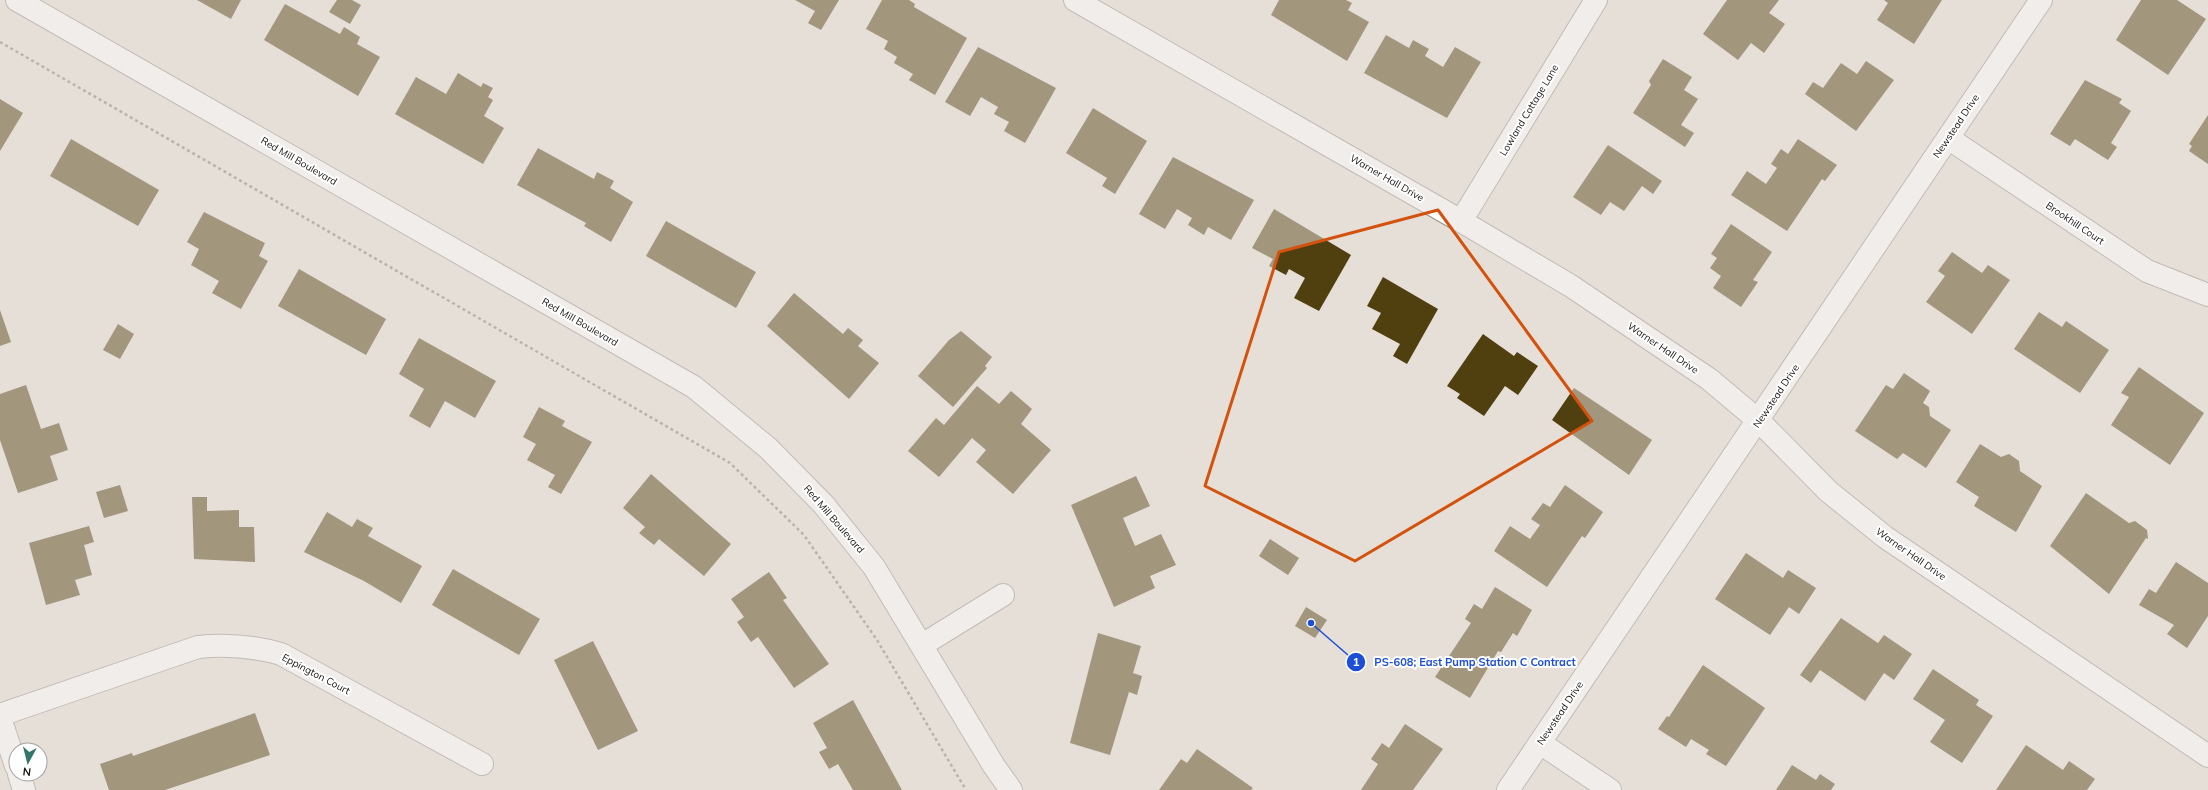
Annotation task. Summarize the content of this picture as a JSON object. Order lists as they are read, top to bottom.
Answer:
{
  "streets": {
    "street": [
      "Lowland Cottage Lane",
      "Newstead Drive",
      "Red Mill Boulevard",
      "Warner Hall Drive",
      "Brookhill Court",
      "Eppington Court"
    ]
  },
  "crossings": [
    ["Lowland Cottage Lane", "Warner Hall Drive"],
    ["Newstead Drive", "Warner Hall Drive"],
    ["Newstead Drive", "Brookhill Court"]
  ],
  "places": ["PS-608; East Pump Station C Contract"],
  "north": "bottom"
}
